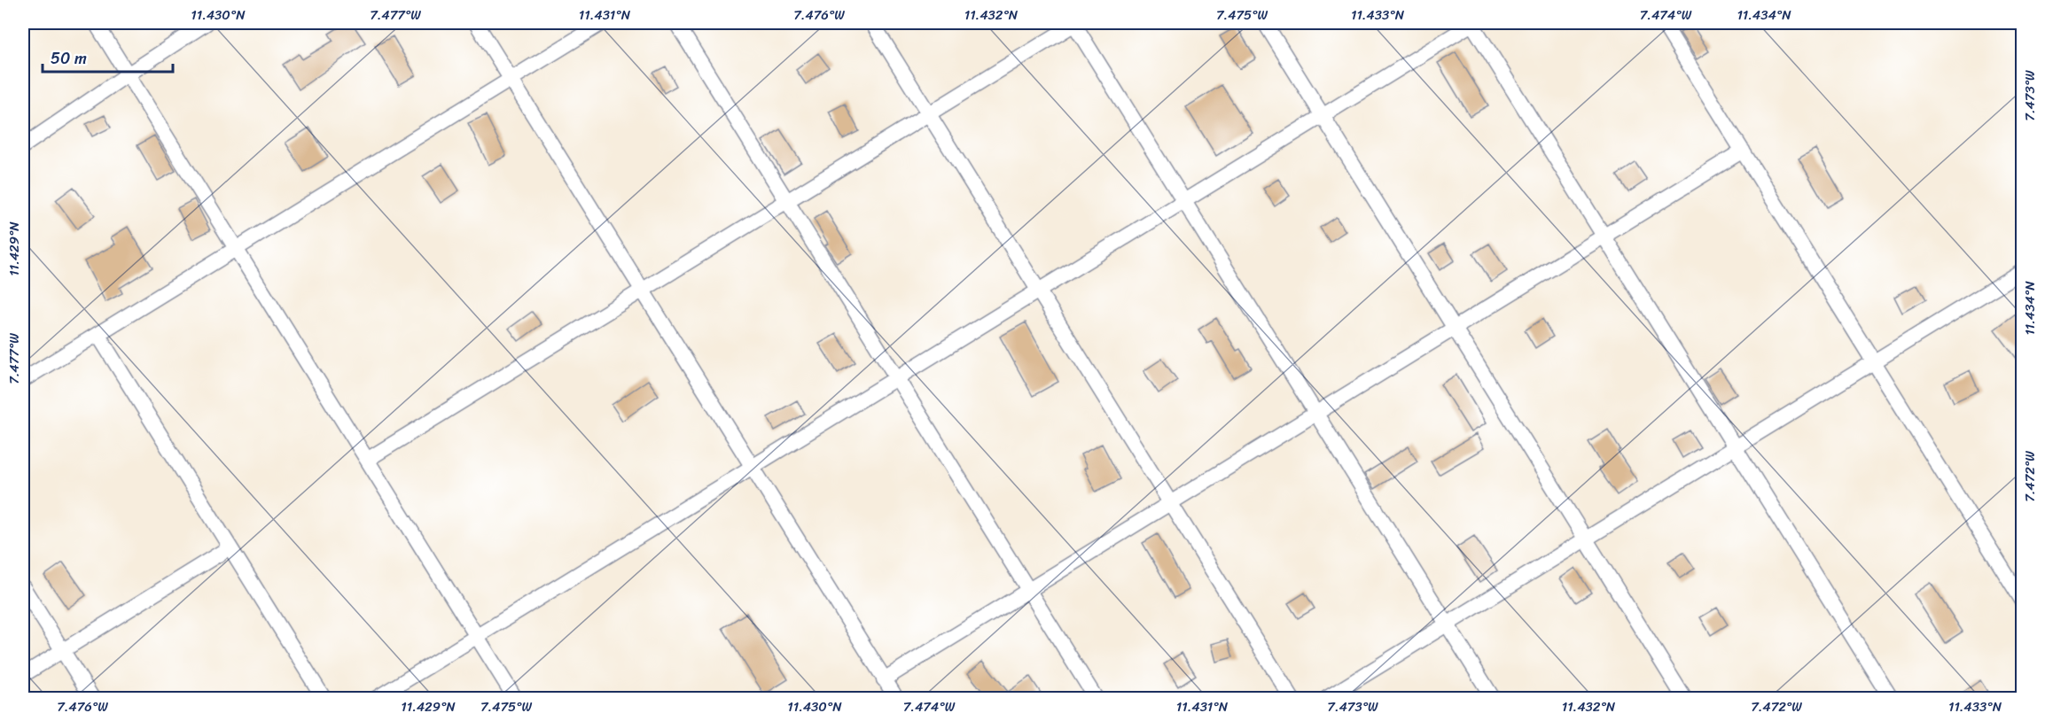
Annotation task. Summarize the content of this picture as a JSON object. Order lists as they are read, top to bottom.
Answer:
{
  "scale_bar": "50 m",
  "coordinates": [
    "11.430°N",
    "7.477°W",
    "11.431°N",
    "7.476°W",
    "11.432°N",
    "7.475°W",
    "11.433°N",
    "7.474°W",
    "11.434°N",
    "7.473°W",
    "11.429°N",
    "7.472°W"
  ]
}
